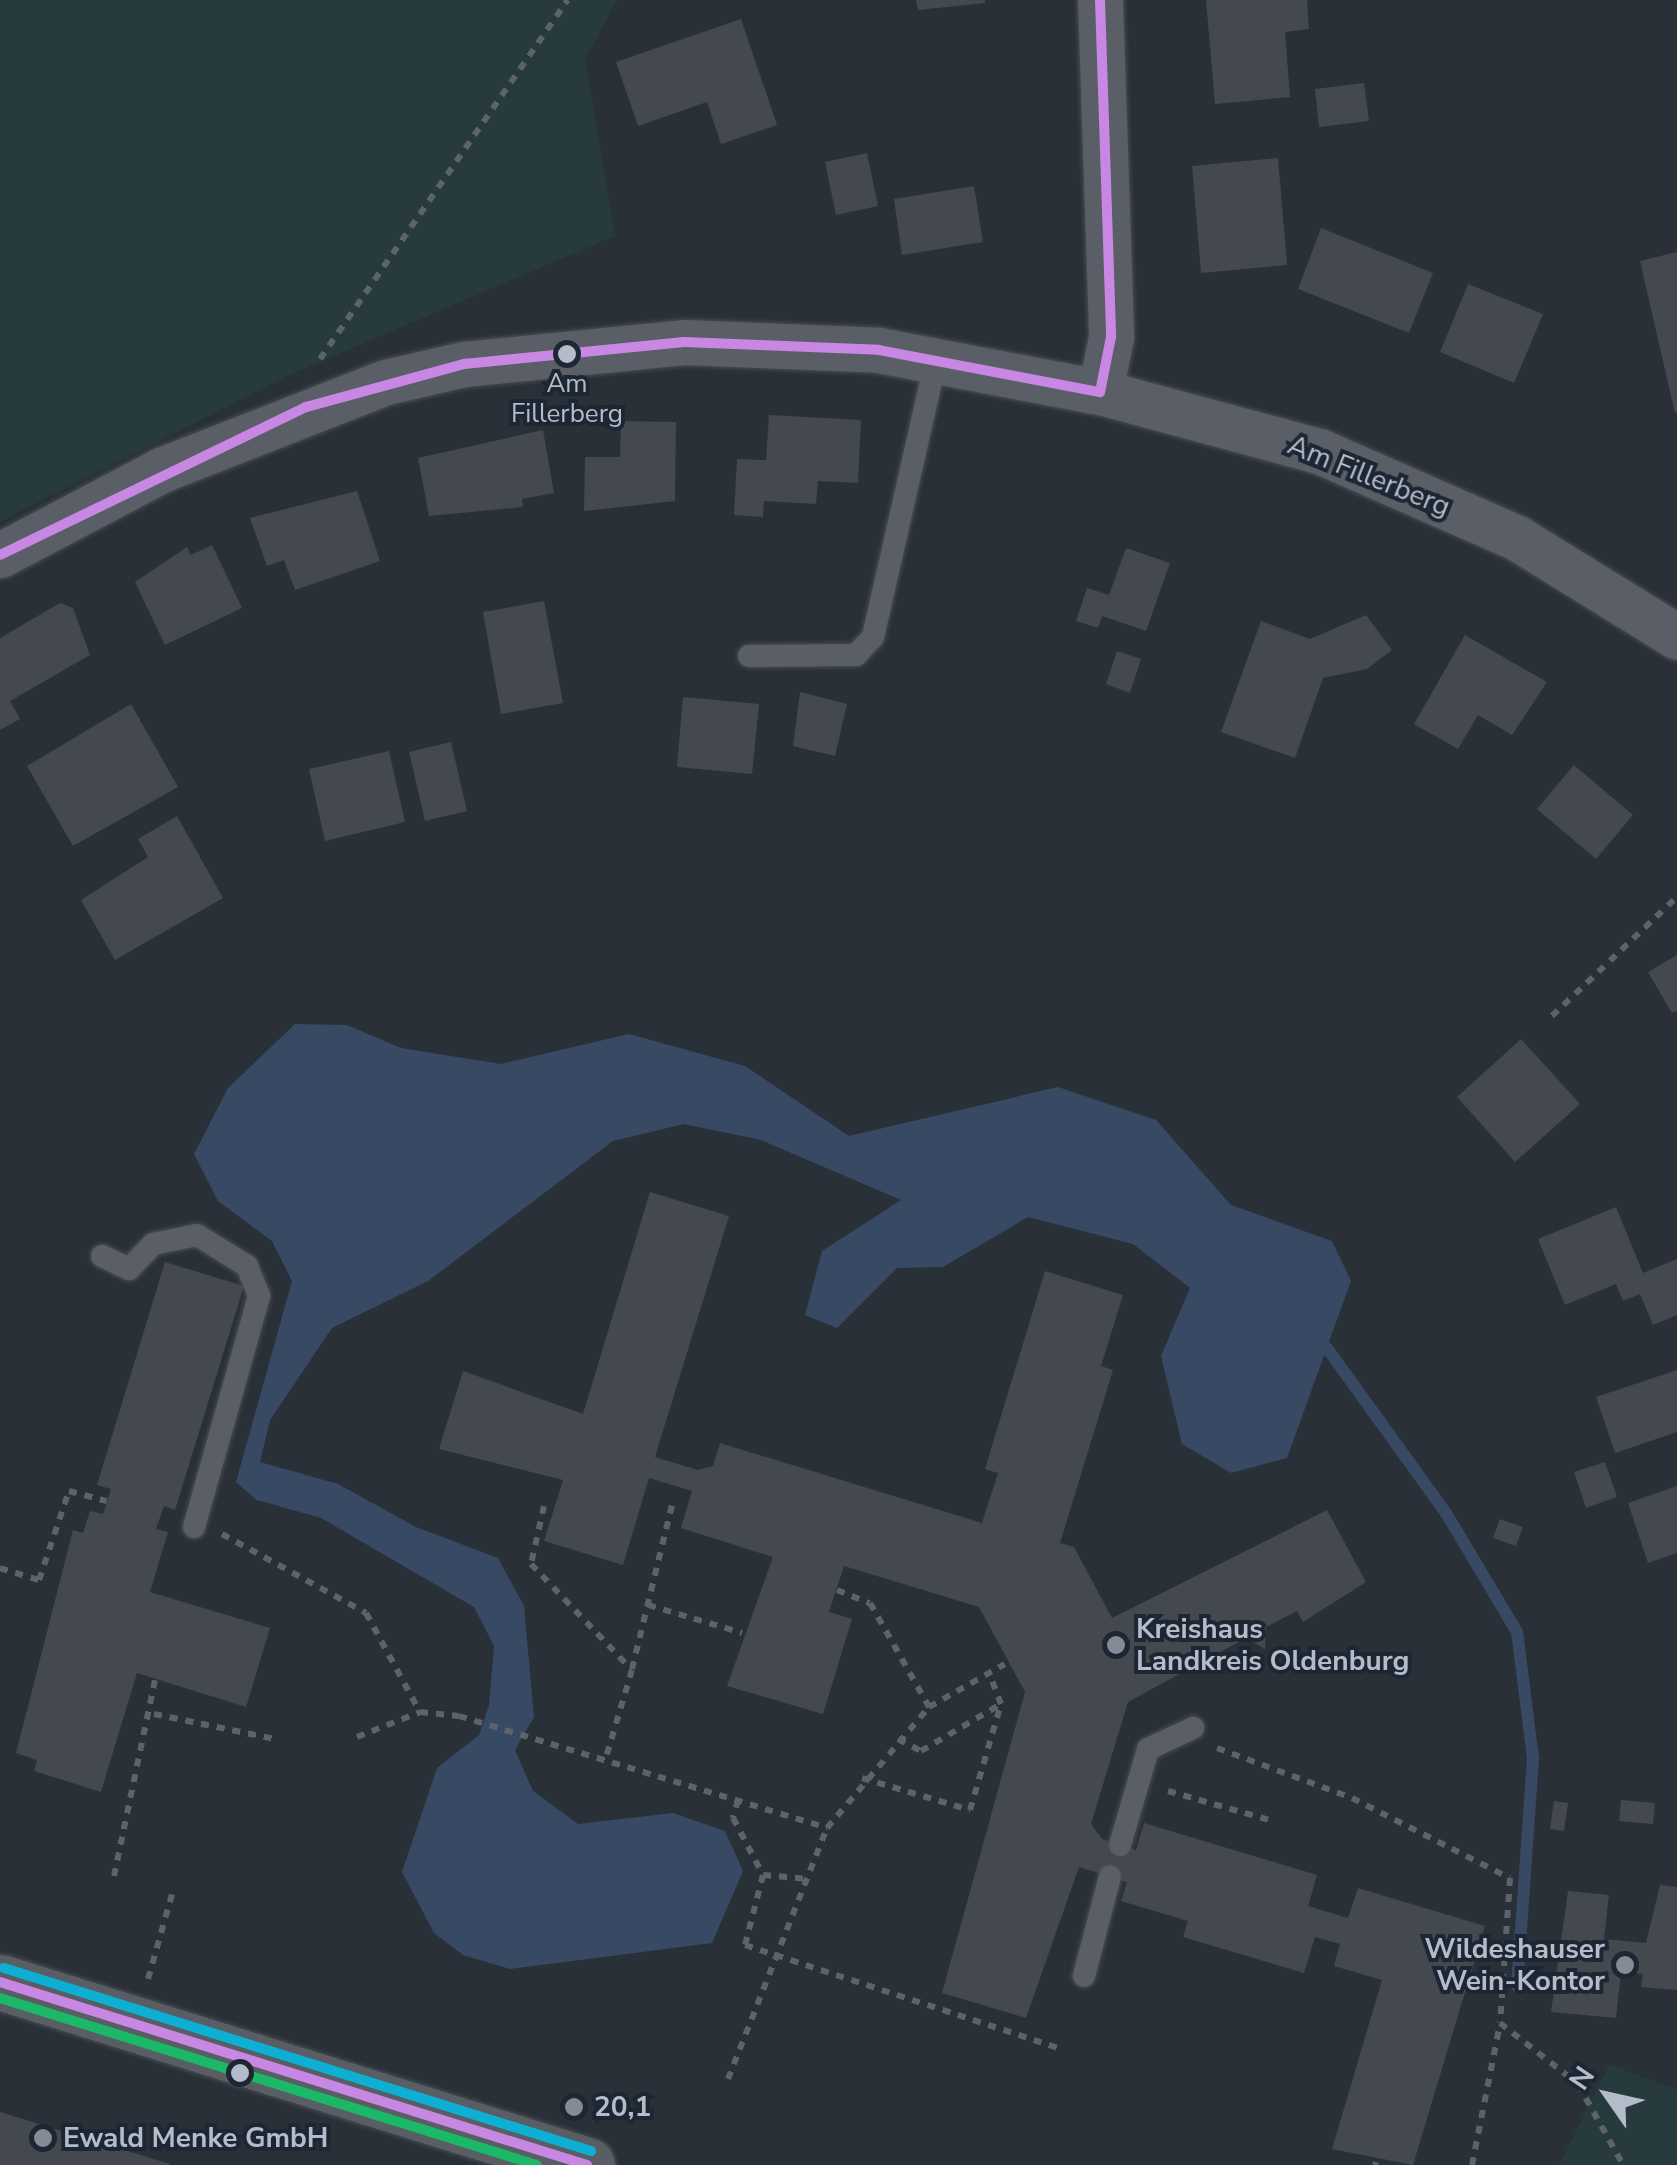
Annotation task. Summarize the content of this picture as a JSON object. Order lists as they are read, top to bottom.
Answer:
{
  "streets": {
    "street": ["Am Fillerberg"]
  },
  "places": [
    "Am Fillerberg",
    "Kreishaus Landkreis Oldenburg",
    "Wildeshauser Wein-Kontor",
    "20,1",
    "Ewald Menke GmbH"
  ],
  "north": "top left"
}
